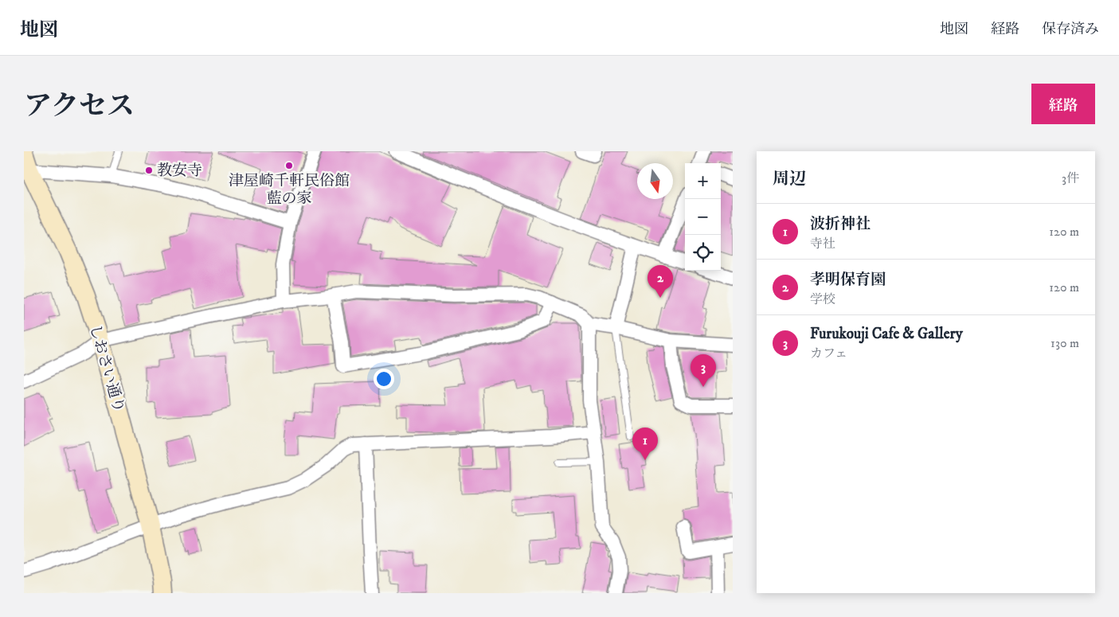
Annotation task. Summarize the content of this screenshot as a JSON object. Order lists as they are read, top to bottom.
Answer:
{
  "streets": {
    "street": ["しおさい通り"]
  },
  "places": ["津屋崎千軒民俗館 藍の家", "教安寺"],
  "north": "bottom",
  "page": {
    "header": "地図",
    "nav": ["地図", "経路", "保存済み"],
    "title": "アクセス",
    "buttons": "経路",
    "heading": ["周辺", "3件"],
    "map_buttons": ["+", "−"],
    "list": [
      {
        "mark": "1",
        "name": "波折神社",
        "note": "寺社",
        "value": "120 m"
      },
      {
        "mark": "2",
        "name": "孝明保育園",
        "note": "学校",
        "value": "120 m"
      },
      {
        "mark": "3",
        "name": "Furukouji Cafe & Gallery",
        "note": "カフェ",
        "value": "130 m"
      }
    ],
    "pins": ["2", "3", "1"]
  }
}
